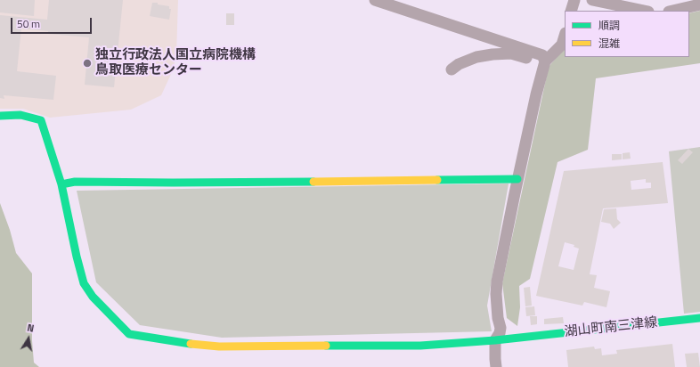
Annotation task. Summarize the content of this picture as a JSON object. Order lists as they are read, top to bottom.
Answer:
{
  "streets": {
    "street": ["湖山町南三津線"]
  },
  "places": ["独立行政法人国立病院機構 鳥取医療センター"],
  "legend": ["順調", "混雑"],
  "scale_bar": "50 m",
  "north": "top"
}
